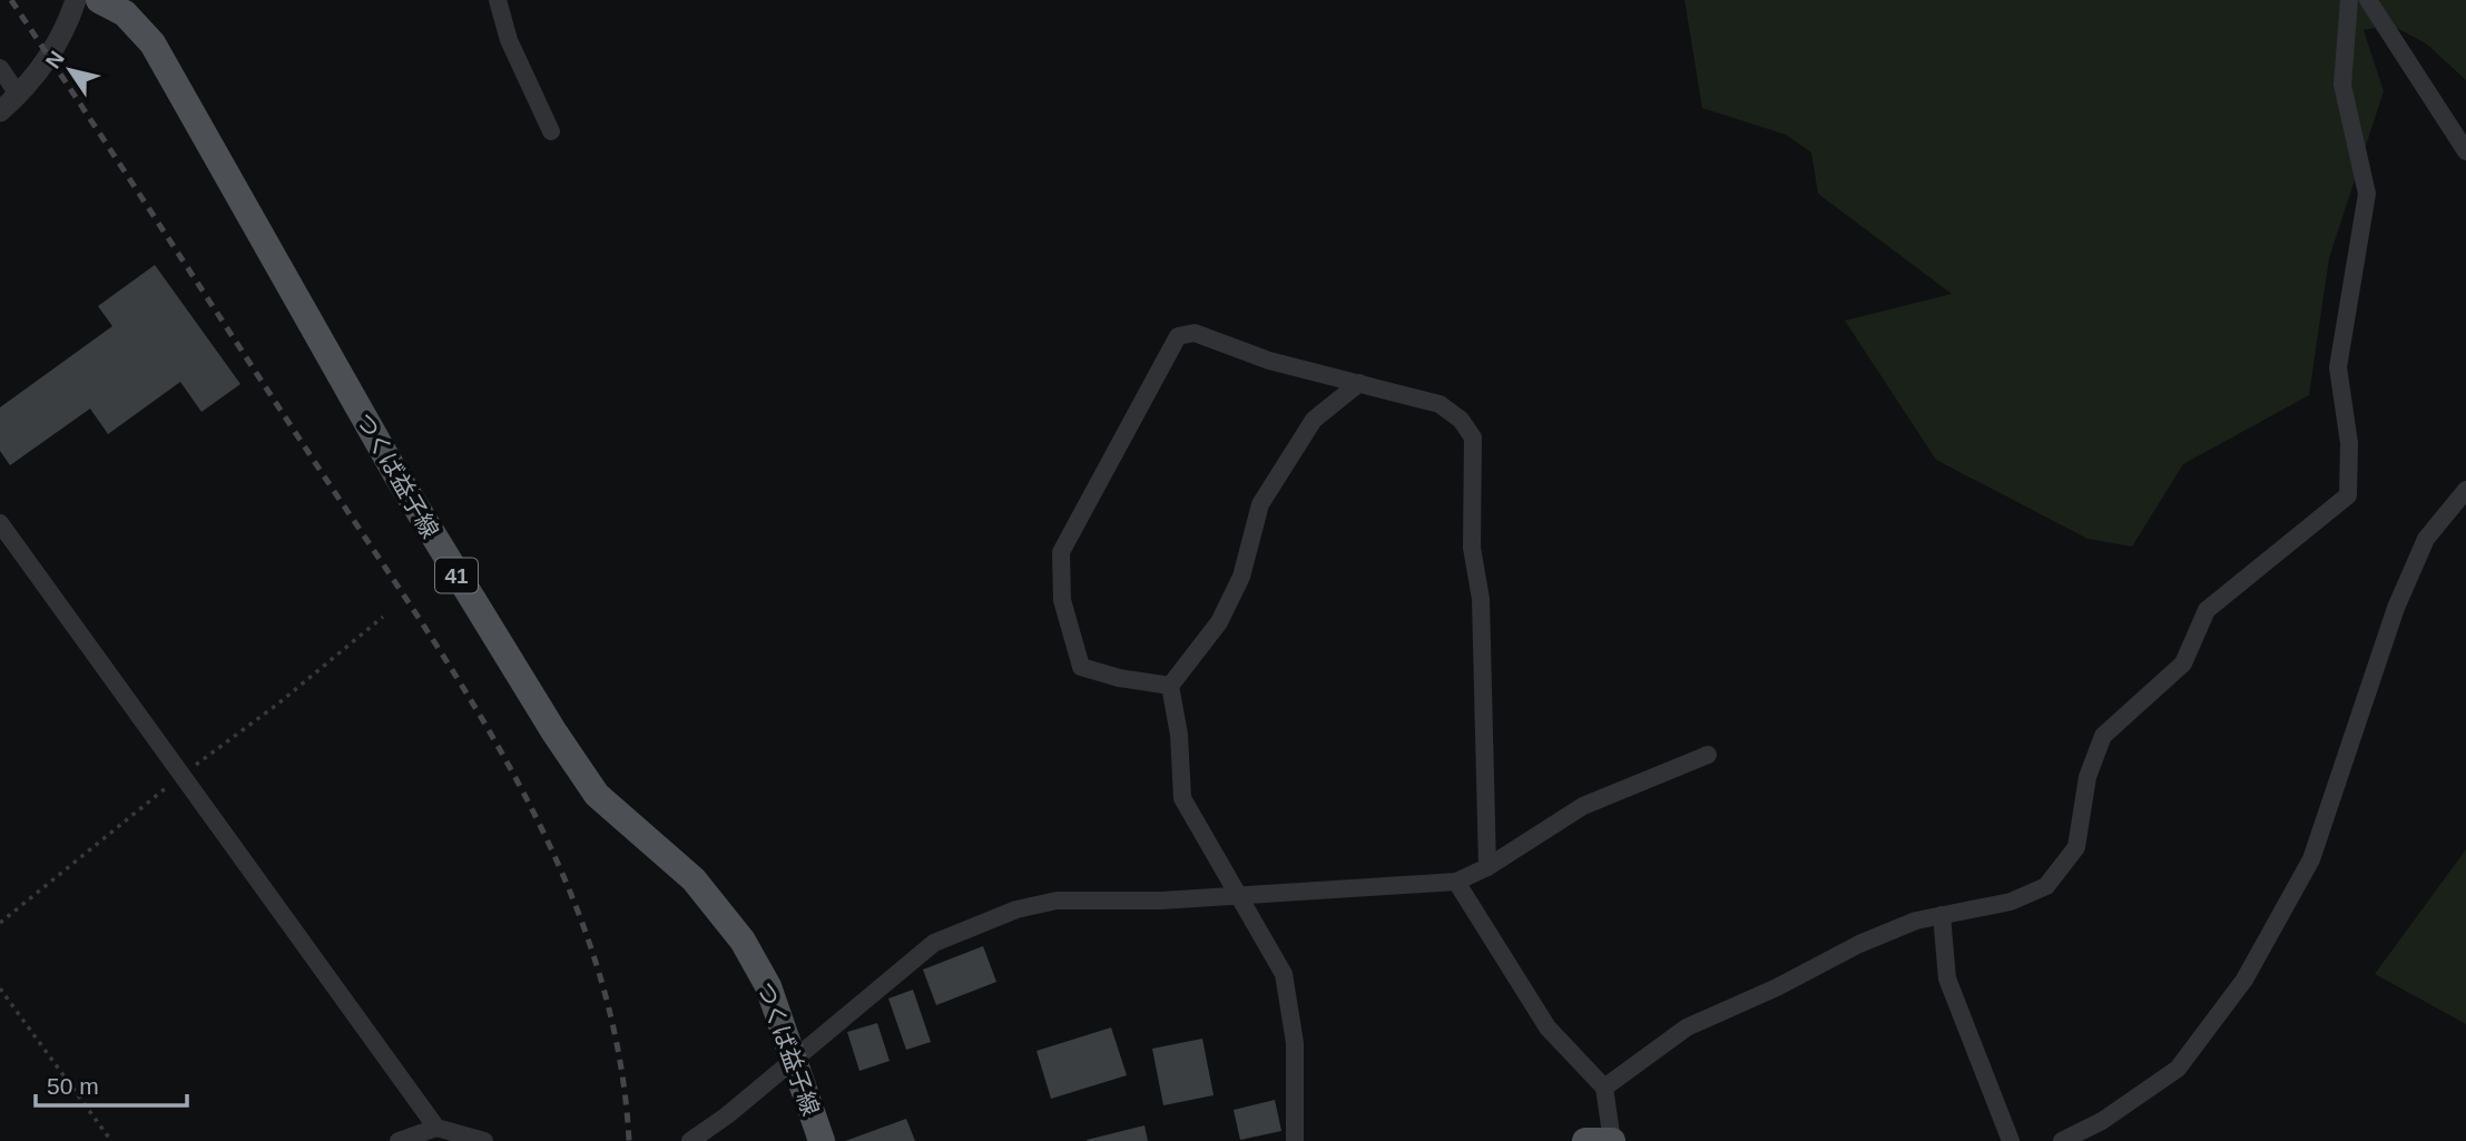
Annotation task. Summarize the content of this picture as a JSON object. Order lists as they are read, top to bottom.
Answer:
{
  "streets": {
    "main road": ["つくば益子線", "41"]
  },
  "scale_bar": "50 m",
  "north": "top left"
}
